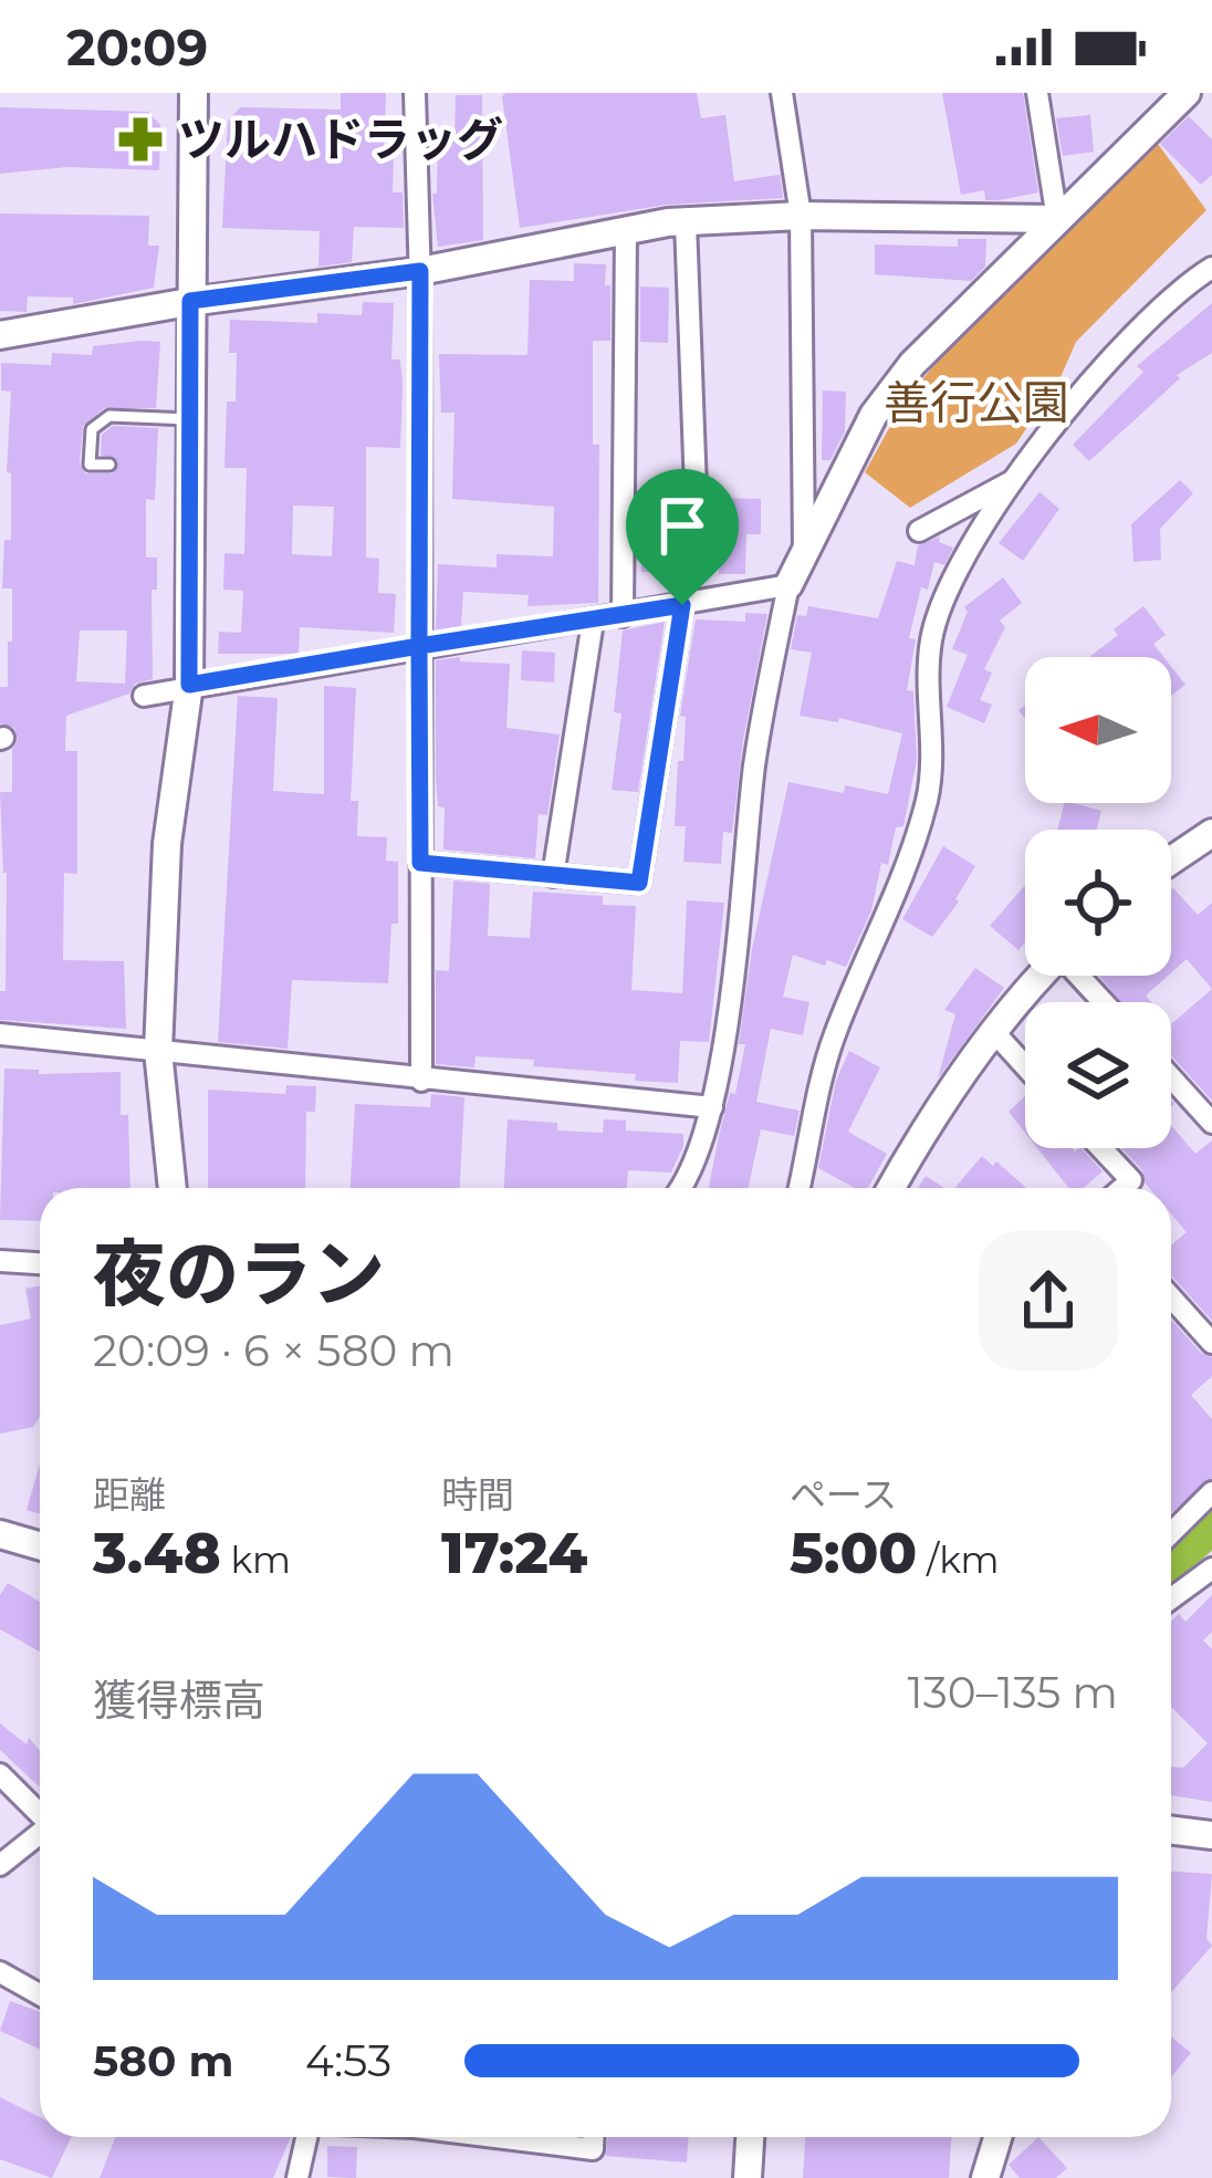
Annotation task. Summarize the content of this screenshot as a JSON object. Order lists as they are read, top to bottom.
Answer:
{
  "parks": ["善行公園"],
  "places": {
    "pharmacy": ["ツルハドラッグ"]
  },
  "north": "left",
  "page": {
    "status": "20:09",
    "heading": ["夜のラン", "20:09 · 6 × 580 m"],
    "stats": [
      ["距離", "3.48 km"],
      ["時間", "17:24"],
      ["ペース", "5:00 /km"]
    ],
    "chart": ["獲得標高", "130–135 m"],
    "list": [
      {
        "name": "580 m",
        "note": "4:53"
      }
    ]
  }
}
